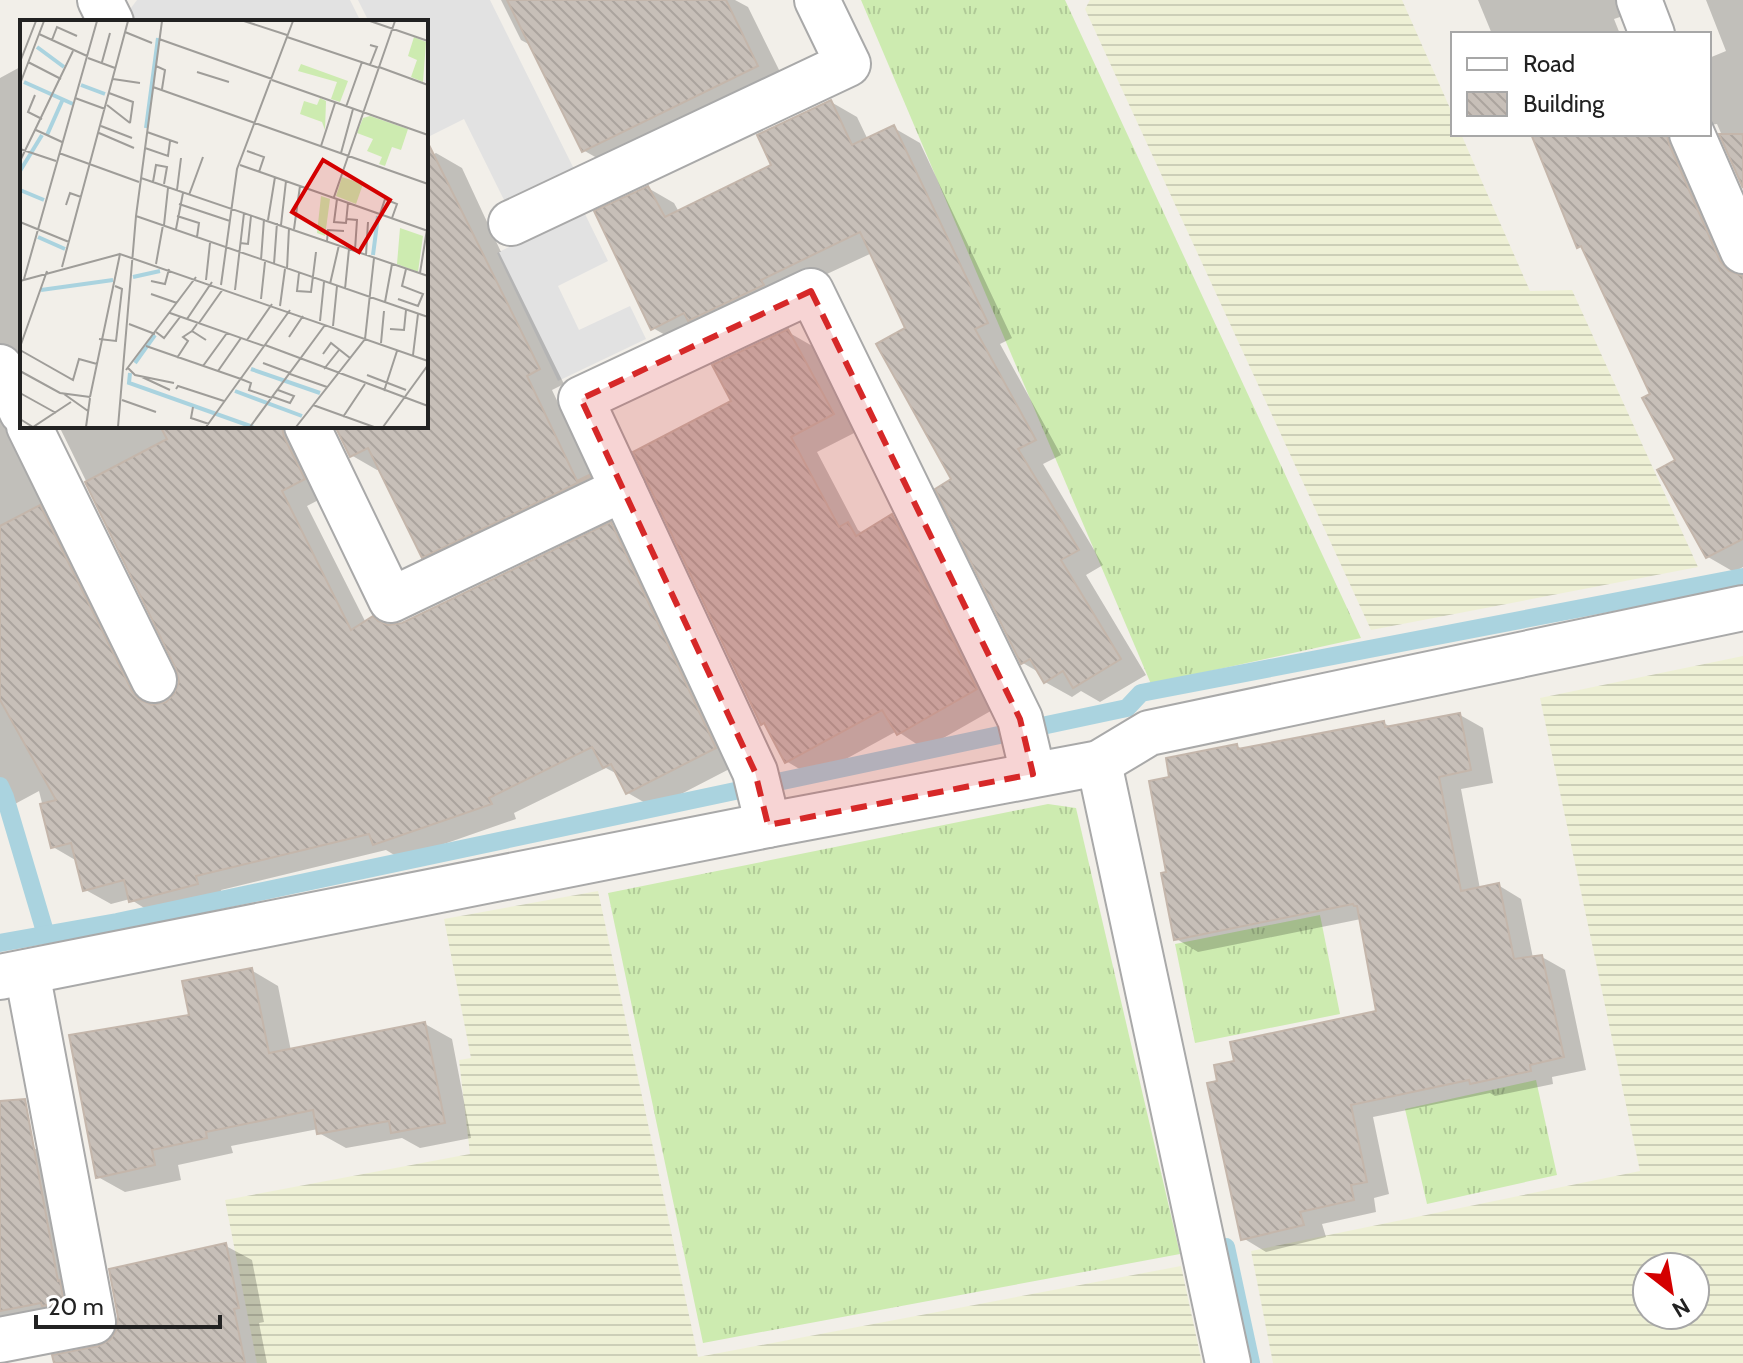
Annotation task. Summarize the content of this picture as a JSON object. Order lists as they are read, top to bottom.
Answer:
{
  "legend": ["Road", "Building"],
  "scale_bar": "20 m",
  "north": "bottom right"
}
